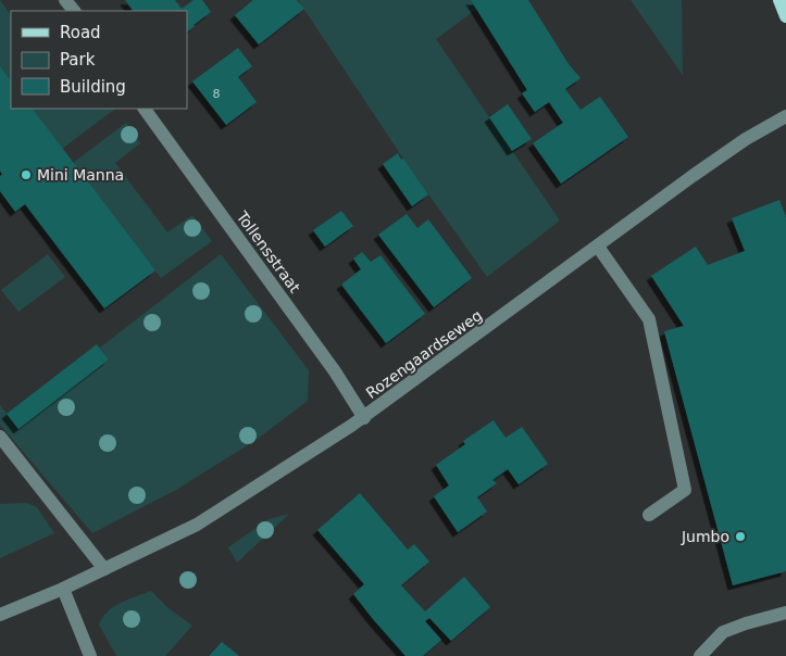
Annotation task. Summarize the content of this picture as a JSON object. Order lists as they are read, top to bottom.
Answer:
{
  "streets": {
    "street": ["Tollensstraat", "Rozengaardseweg"]
  },
  "crossings": [
    ["Tollensstraat", "Rozengaardseweg"]
  ],
  "places": ["Mini Manna", "Jumbo"],
  "house_numbers": ["8"],
  "legend": ["Road", "Park", "Building"]
}
